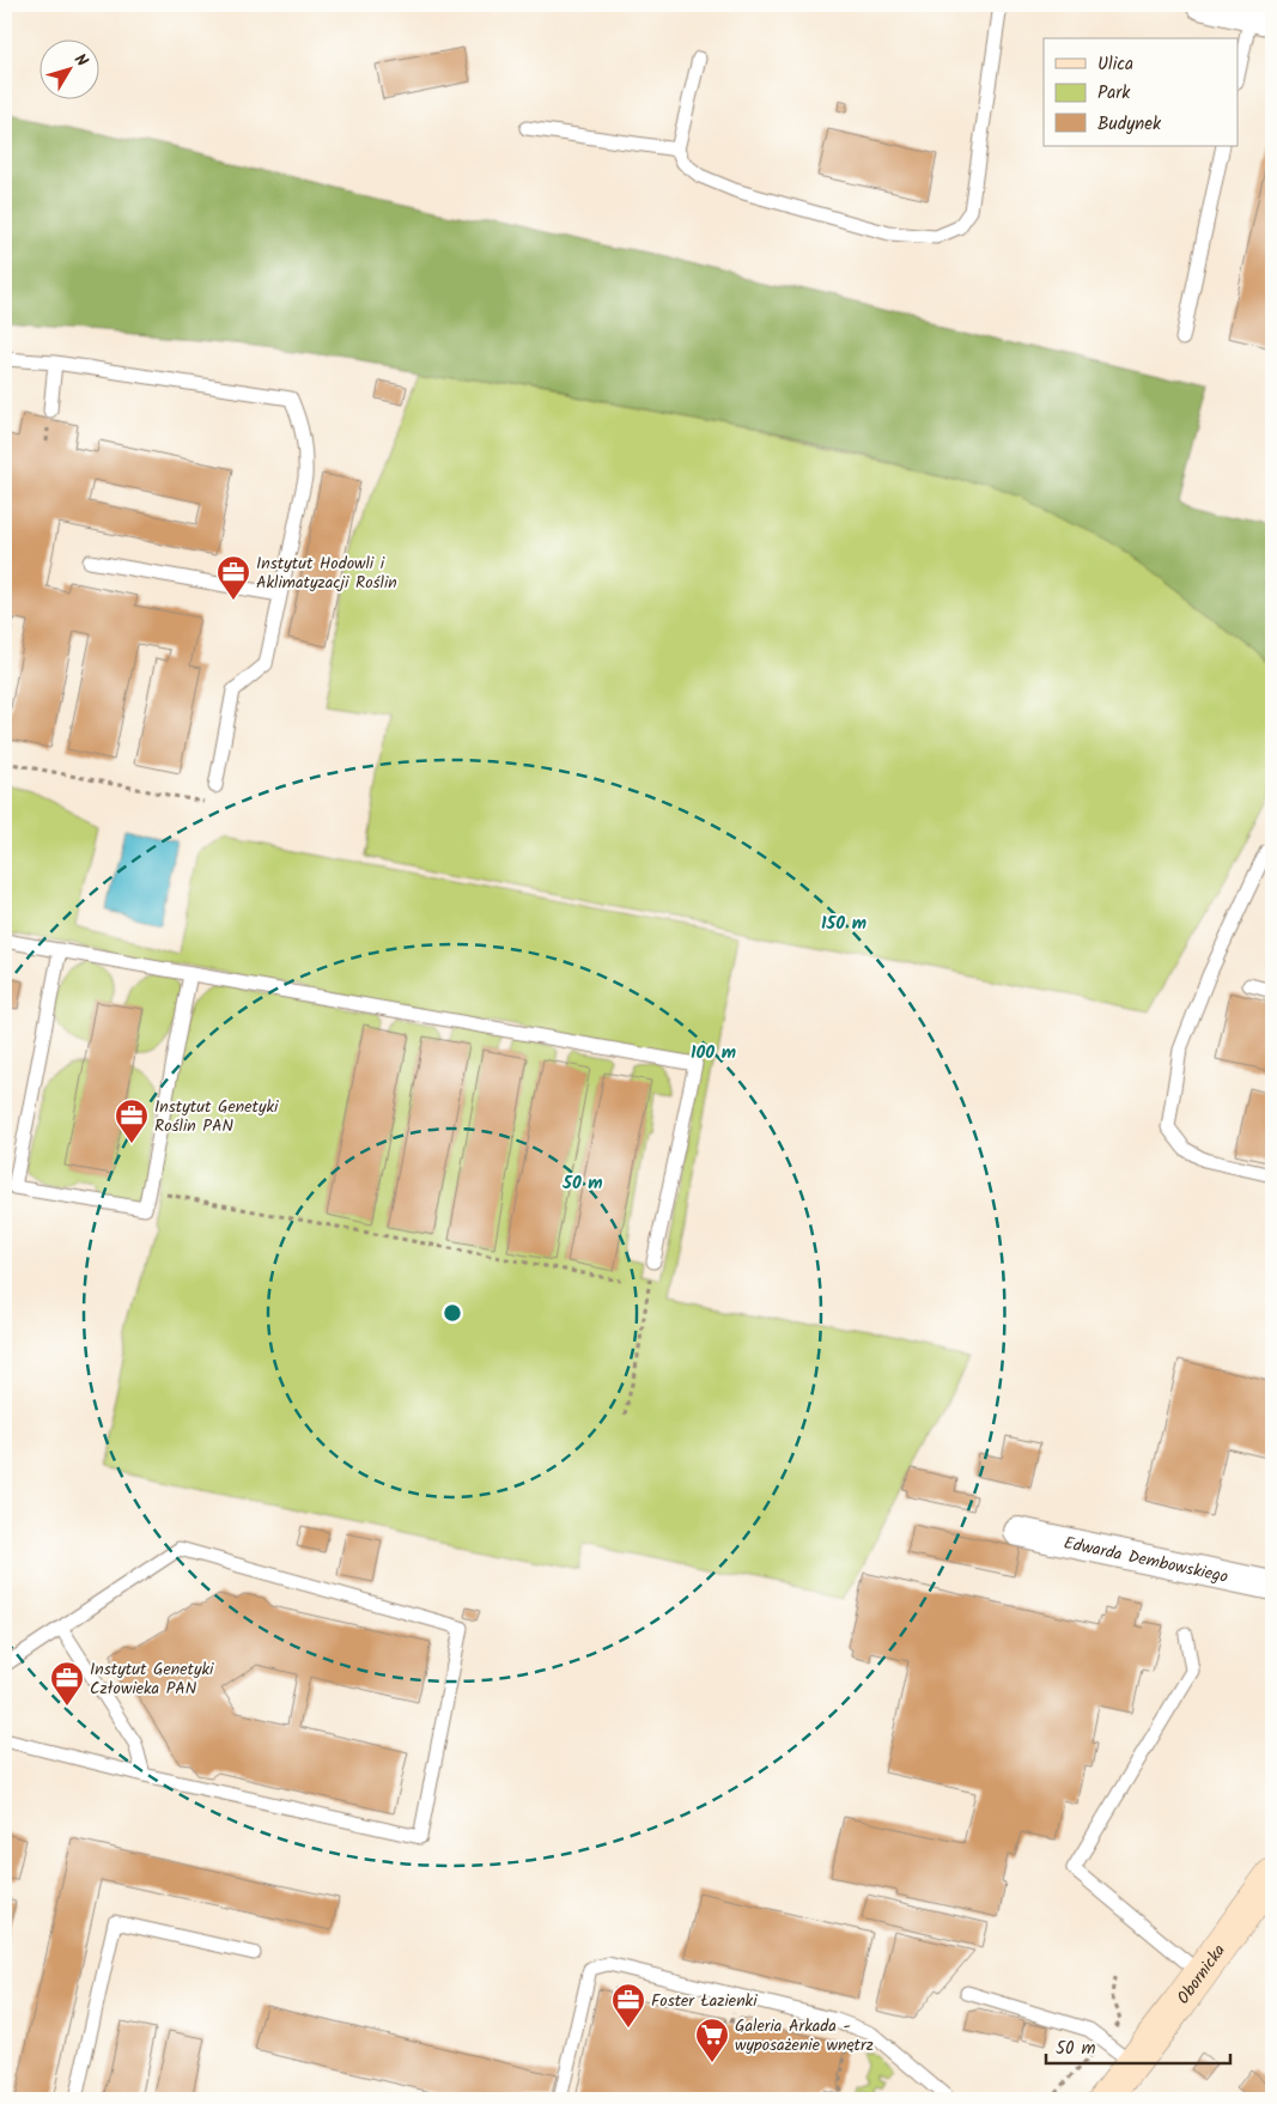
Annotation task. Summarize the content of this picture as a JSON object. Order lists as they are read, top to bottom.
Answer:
{
  "streets": {
    "main road": ["Obornicka"],
    "street": ["Edwarda Dembowskiego"]
  },
  "places": {
    "office": [
      "Instytut Hodowli i Aklimatyzacji Roślin",
      "Instytut Genetyki Roślin PAN",
      "Instytut Genetyki Człowieka PAN",
      "Foster Łazienki"
    ],
    "supermarket": ["Galeria Arkada - wyposażenie wnętrz"]
  },
  "legend": ["Ulica", "Park", "Budynek"],
  "scale_bar": "50 m",
  "north": "top right",
  "rings": ["150 m", "100 m", "50 m"]
}
